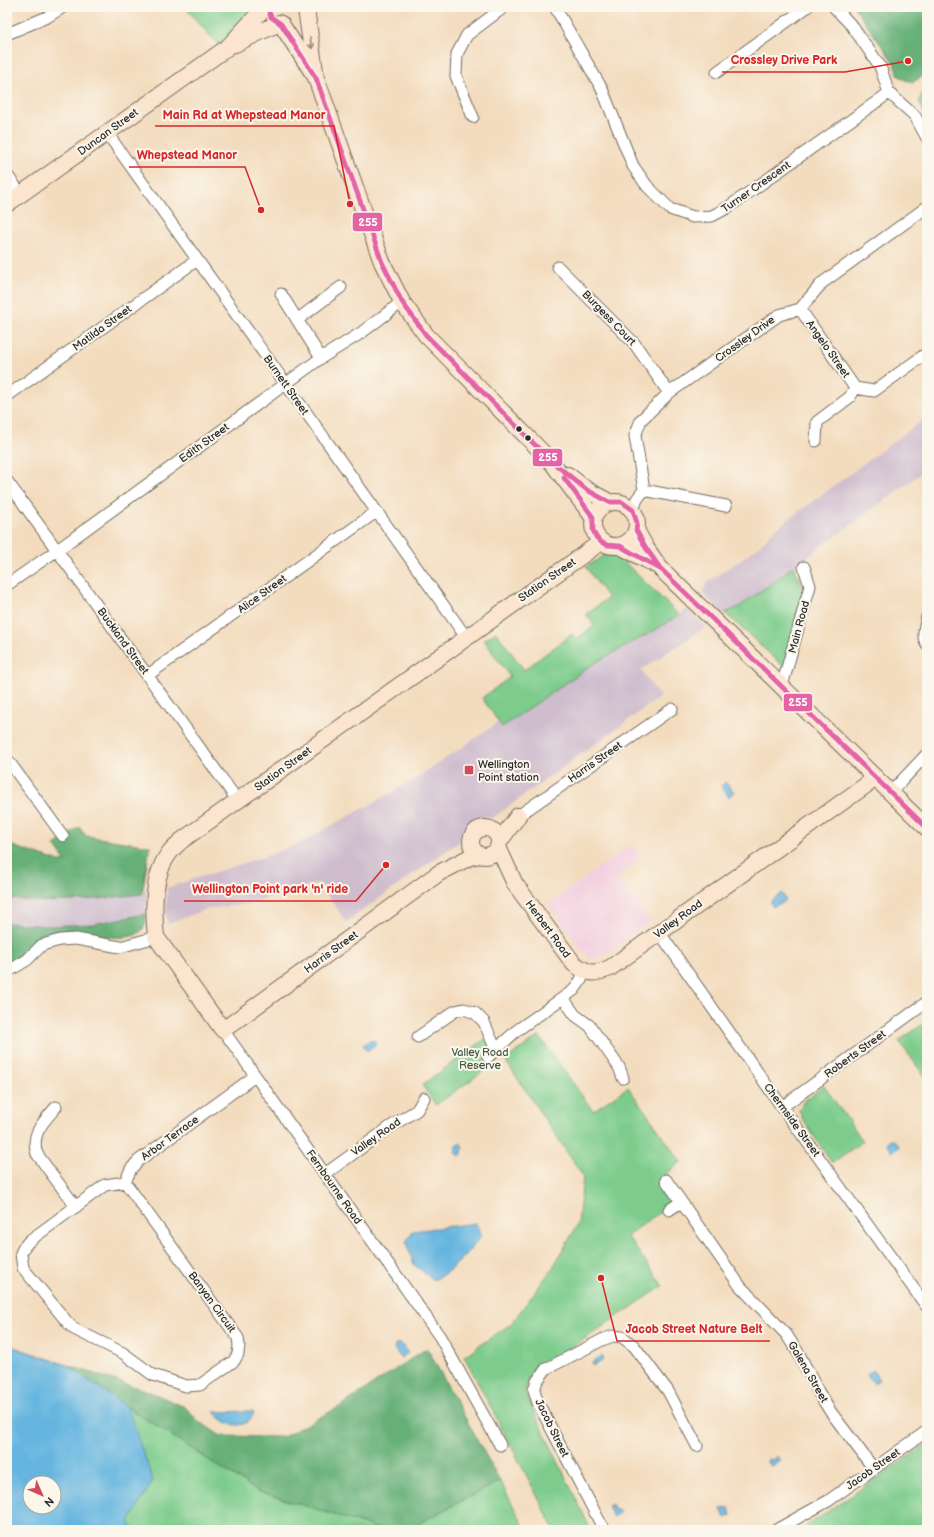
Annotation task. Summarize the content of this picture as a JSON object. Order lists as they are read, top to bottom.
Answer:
{
  "streets": {
    "street": [
      "Duncan Street",
      "Turner Crescent",
      "Burgess Court",
      "Matilda Street",
      "Crossley Drive",
      "Angelo Street",
      "Burnett Street",
      "Edith Street",
      "Station Street",
      "Alice Street",
      "Main Road",
      "Buckland Street",
      "Harris Street",
      "Valley Road",
      "Herbert Road",
      "Roberts Street",
      "Chermside Street",
      "Arbor Terrace",
      "Fernbourne Road",
      "Banyan Circuit",
      "Galena Street",
      "Jacob Street"
    ]
  },
  "crossings": [
    ["Duncan Street", "Burnett Street"],
    ["Burgess Court", "Crossley Drive"],
    ["Matilda Street", "Burnett Street"],
    ["Crossley Drive", "Angelo Street"],
    ["Burnett Street", "Edith Street"],
    ["Burnett Street", "Station Street"],
    ["Burnett Street", "Alice Street"],
    ["Edith Street", "Buckland Street"],
    ["Station Street", "Buckland Street"],
    ["Station Street", "Fernbourne Road"],
    ["Alice Street", "Buckland Street"],
    ["Harris Street", "Herbert Road"],
    ["Harris Street", "Fernbourne Road"],
    ["Valley Road", "Herbert Road"],
    ["Valley Road", "Chermside Street"],
    ["Valley Road", "Fernbourne Road"],
    ["Roberts Street", "Chermside Street"],
    ["Arbor Terrace", "Fernbourne Road"],
    ["Arbor Terrace", "Banyan Circuit"],
    ["Galena Street", "Jacob Street"]
  ],
  "parks": ["Valley Road Reserve"],
  "places": {
    "other": [
      "Crossley Drive Park",
      "Main Rd at Whepstead Manor",
      "Whepstead Manor",
      "Wellington Point park 'n' ride",
      "Jacob Street Nature Belt"
    ],
    "transit": ["Wellington Point station"]
  },
  "lines": ["transit line 255"],
  "north": "bottom right"
}
